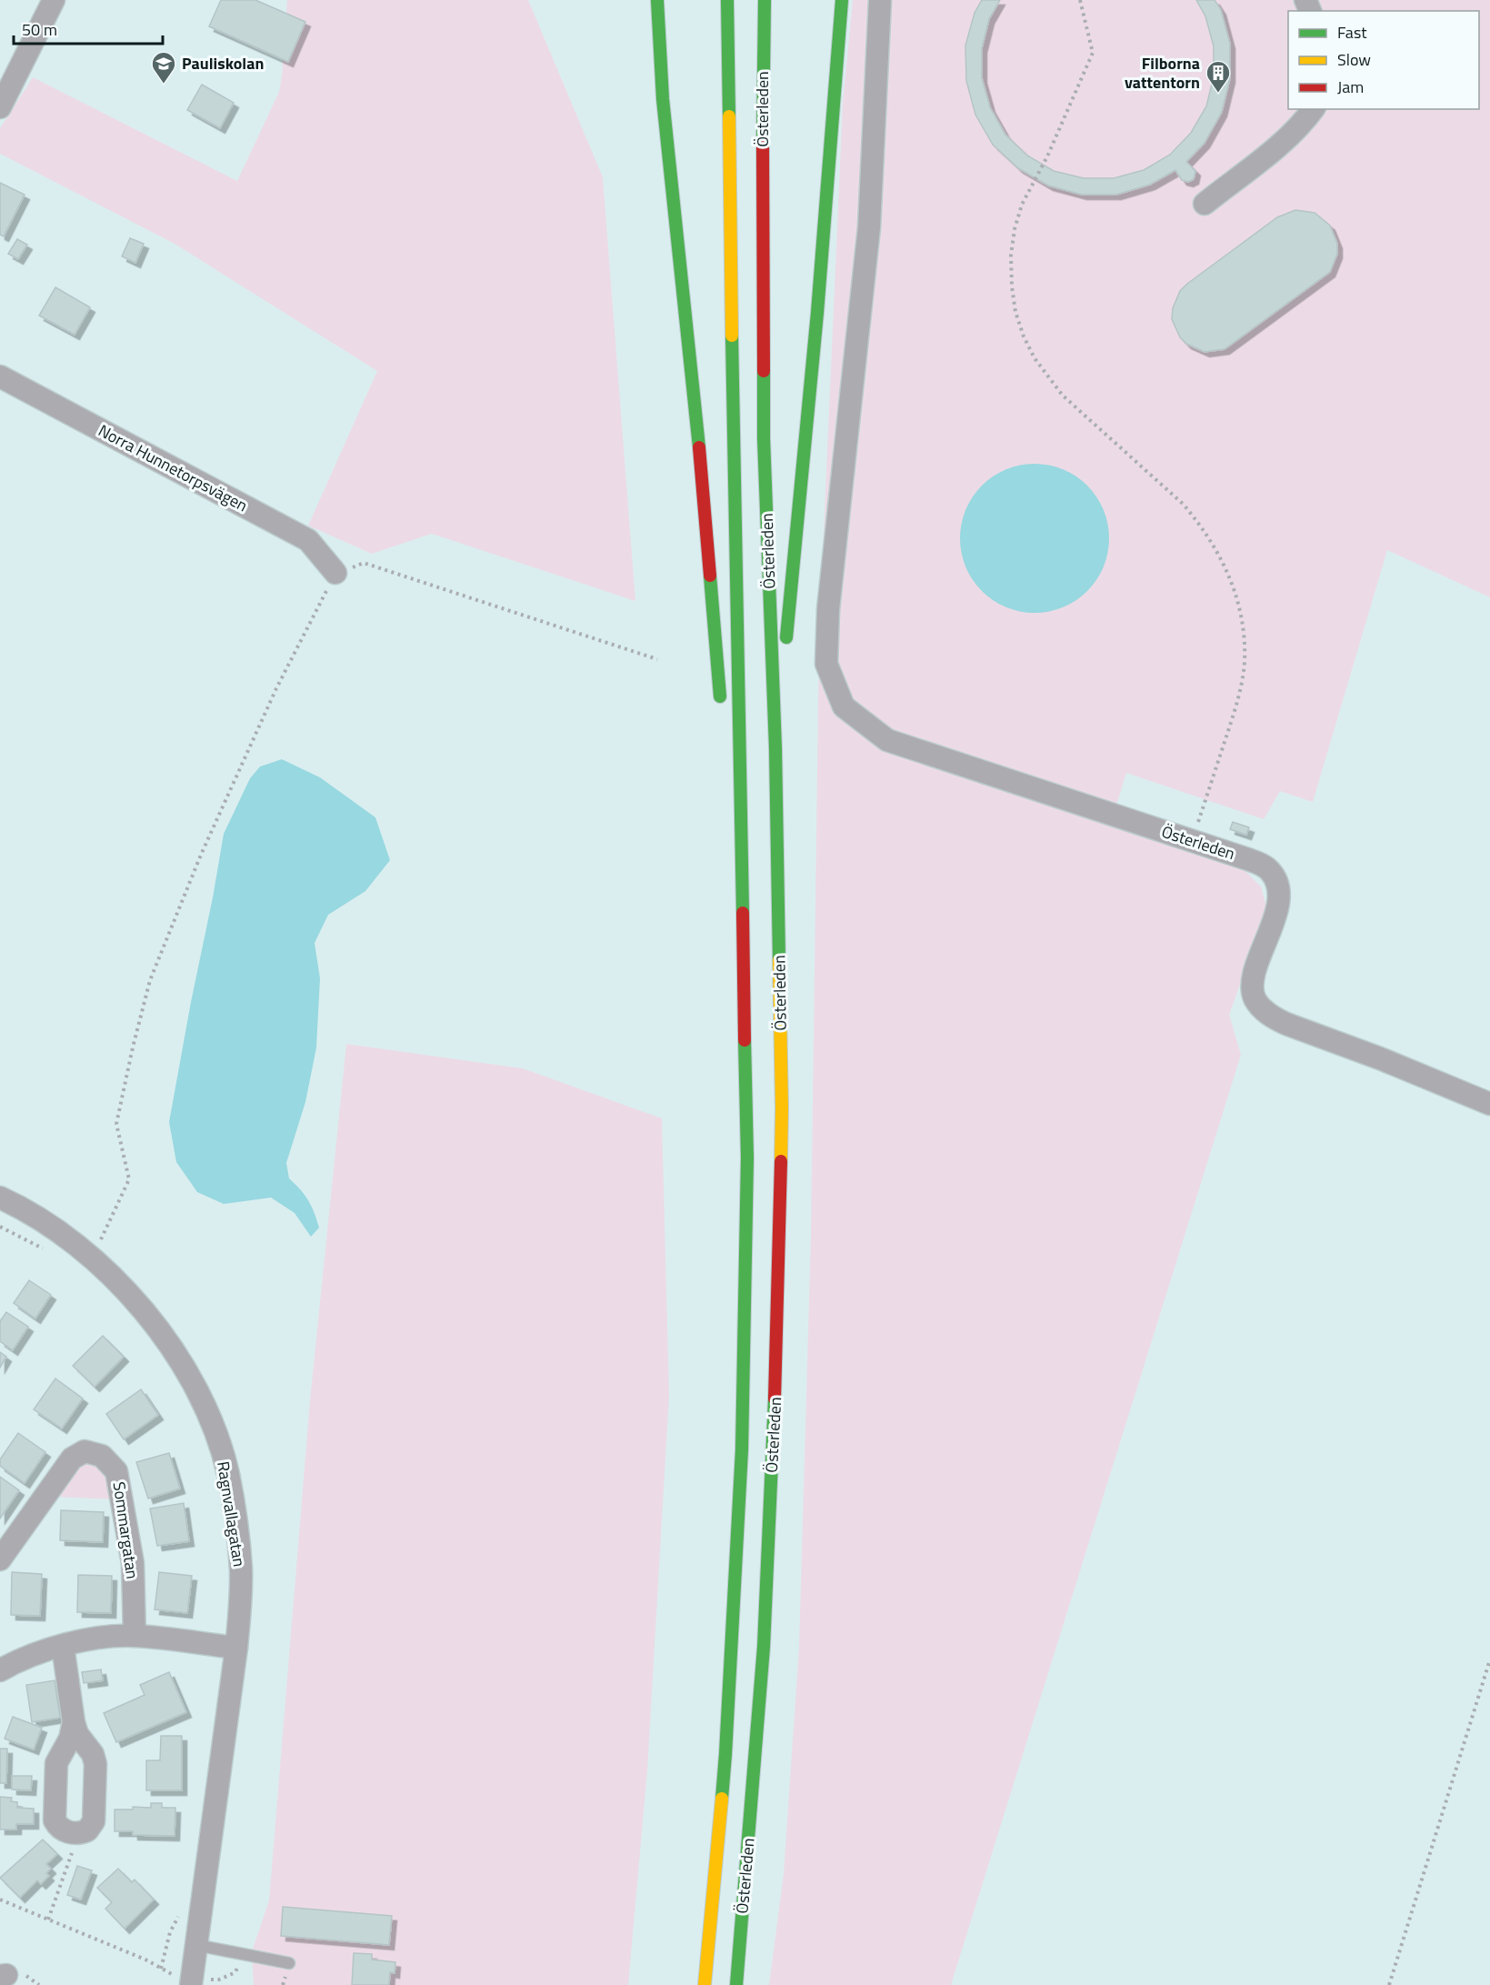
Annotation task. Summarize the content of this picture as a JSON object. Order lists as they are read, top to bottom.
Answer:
{
  "streets": {
    "main road": ["Österleden"],
    "street": ["Norra Hunnetorpsvägen", "Ragnvallagatan", "Sommargatan"]
  },
  "places": {
    "school or university": ["Pauliskolan"],
    "building": ["Filborna vattentorn"]
  },
  "legend": ["Fast", "Slow", "Jam"],
  "scale_bar": "50 m"
}
